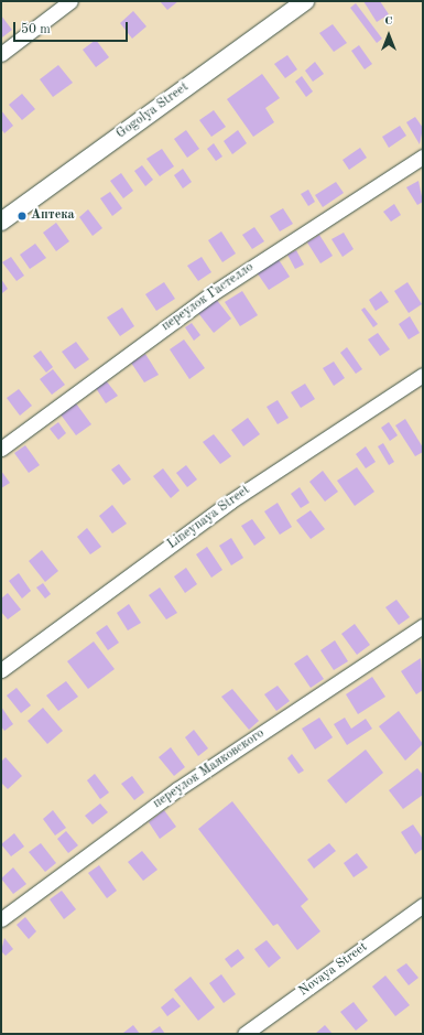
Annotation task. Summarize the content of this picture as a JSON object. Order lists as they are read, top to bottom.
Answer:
{
  "streets": {
    "street": [
      "Gogolya Street",
      "переулок Гастелло",
      "Lineynaya Street",
      "переулок Маяковского",
      "Novaya Street"
    ]
  },
  "places": ["Аптека"],
  "scale_bar": "50 m",
  "north": "top"
}
